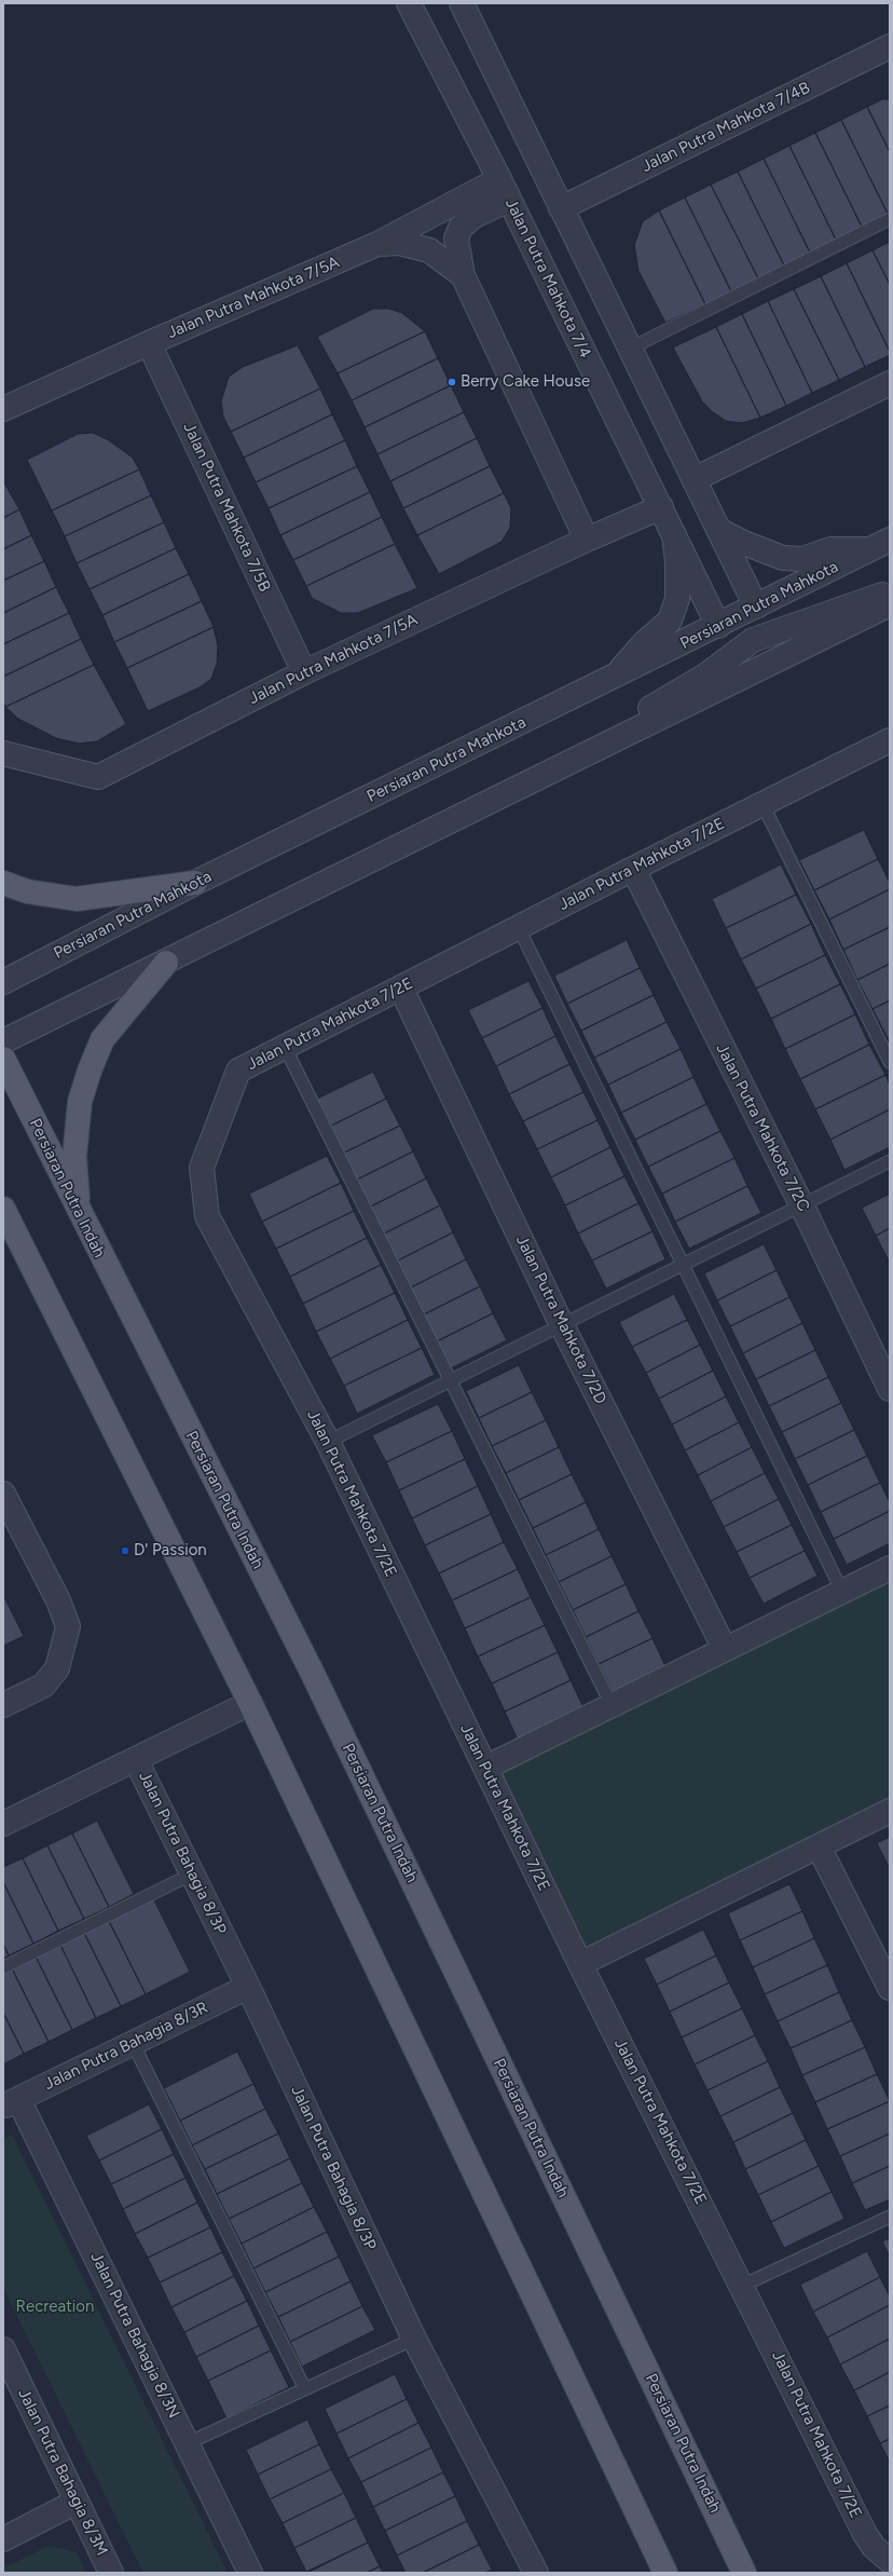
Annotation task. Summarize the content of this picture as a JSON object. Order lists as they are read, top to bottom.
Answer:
{
  "streets": {
    "main road": ["Persiaran Putra Indah"],
    "street": [
      "Jalan Putra Mahkota 7/4B",
      "Jalan Putra Mahkota 7/4",
      "Jalan Putra Mahkota 7/5A",
      "Jalan Putra Mahkota 7/5B",
      "Persiaran Putra Mahkota",
      "Jalan Putra Mahkota 7/2E",
      "Jalan Putra Mahkota 7/2C",
      "Jalan Putra Mahkota 7/2D",
      "Jalan Putra Bahagia 8/3P",
      "Jalan Putra Bahagia 8/3R",
      "Jalan Putra Bahagia 8/3N",
      "Jalan Putra Bahagia 8/3M"
    ]
  },
  "crossings": [
    ["Jalan Putra Mahkota 7/4", "Jalan Putra Mahkota 7/5A"],
    ["Jalan Putra Mahkota 7/4", "Persiaran Putra Mahkota"],
    ["Jalan Putra Mahkota 7/5A", "Jalan Putra Mahkota 7/5B"],
    ["Jalan Putra Mahkota 7/2E", "Jalan Putra Mahkota 7/2C"],
    ["Jalan Putra Mahkota 7/2E", "Jalan Putra Mahkota 7/2D"],
    ["Jalan Putra Bahagia 8/3P", "Jalan Putra Bahagia 8/3R"],
    ["Jalan Putra Bahagia 8/3R", "Jalan Putra Bahagia 8/3N"]
  ],
  "parks": ["Recreation"],
  "places": ["Berry Cake House", "D' Passion"]
}
